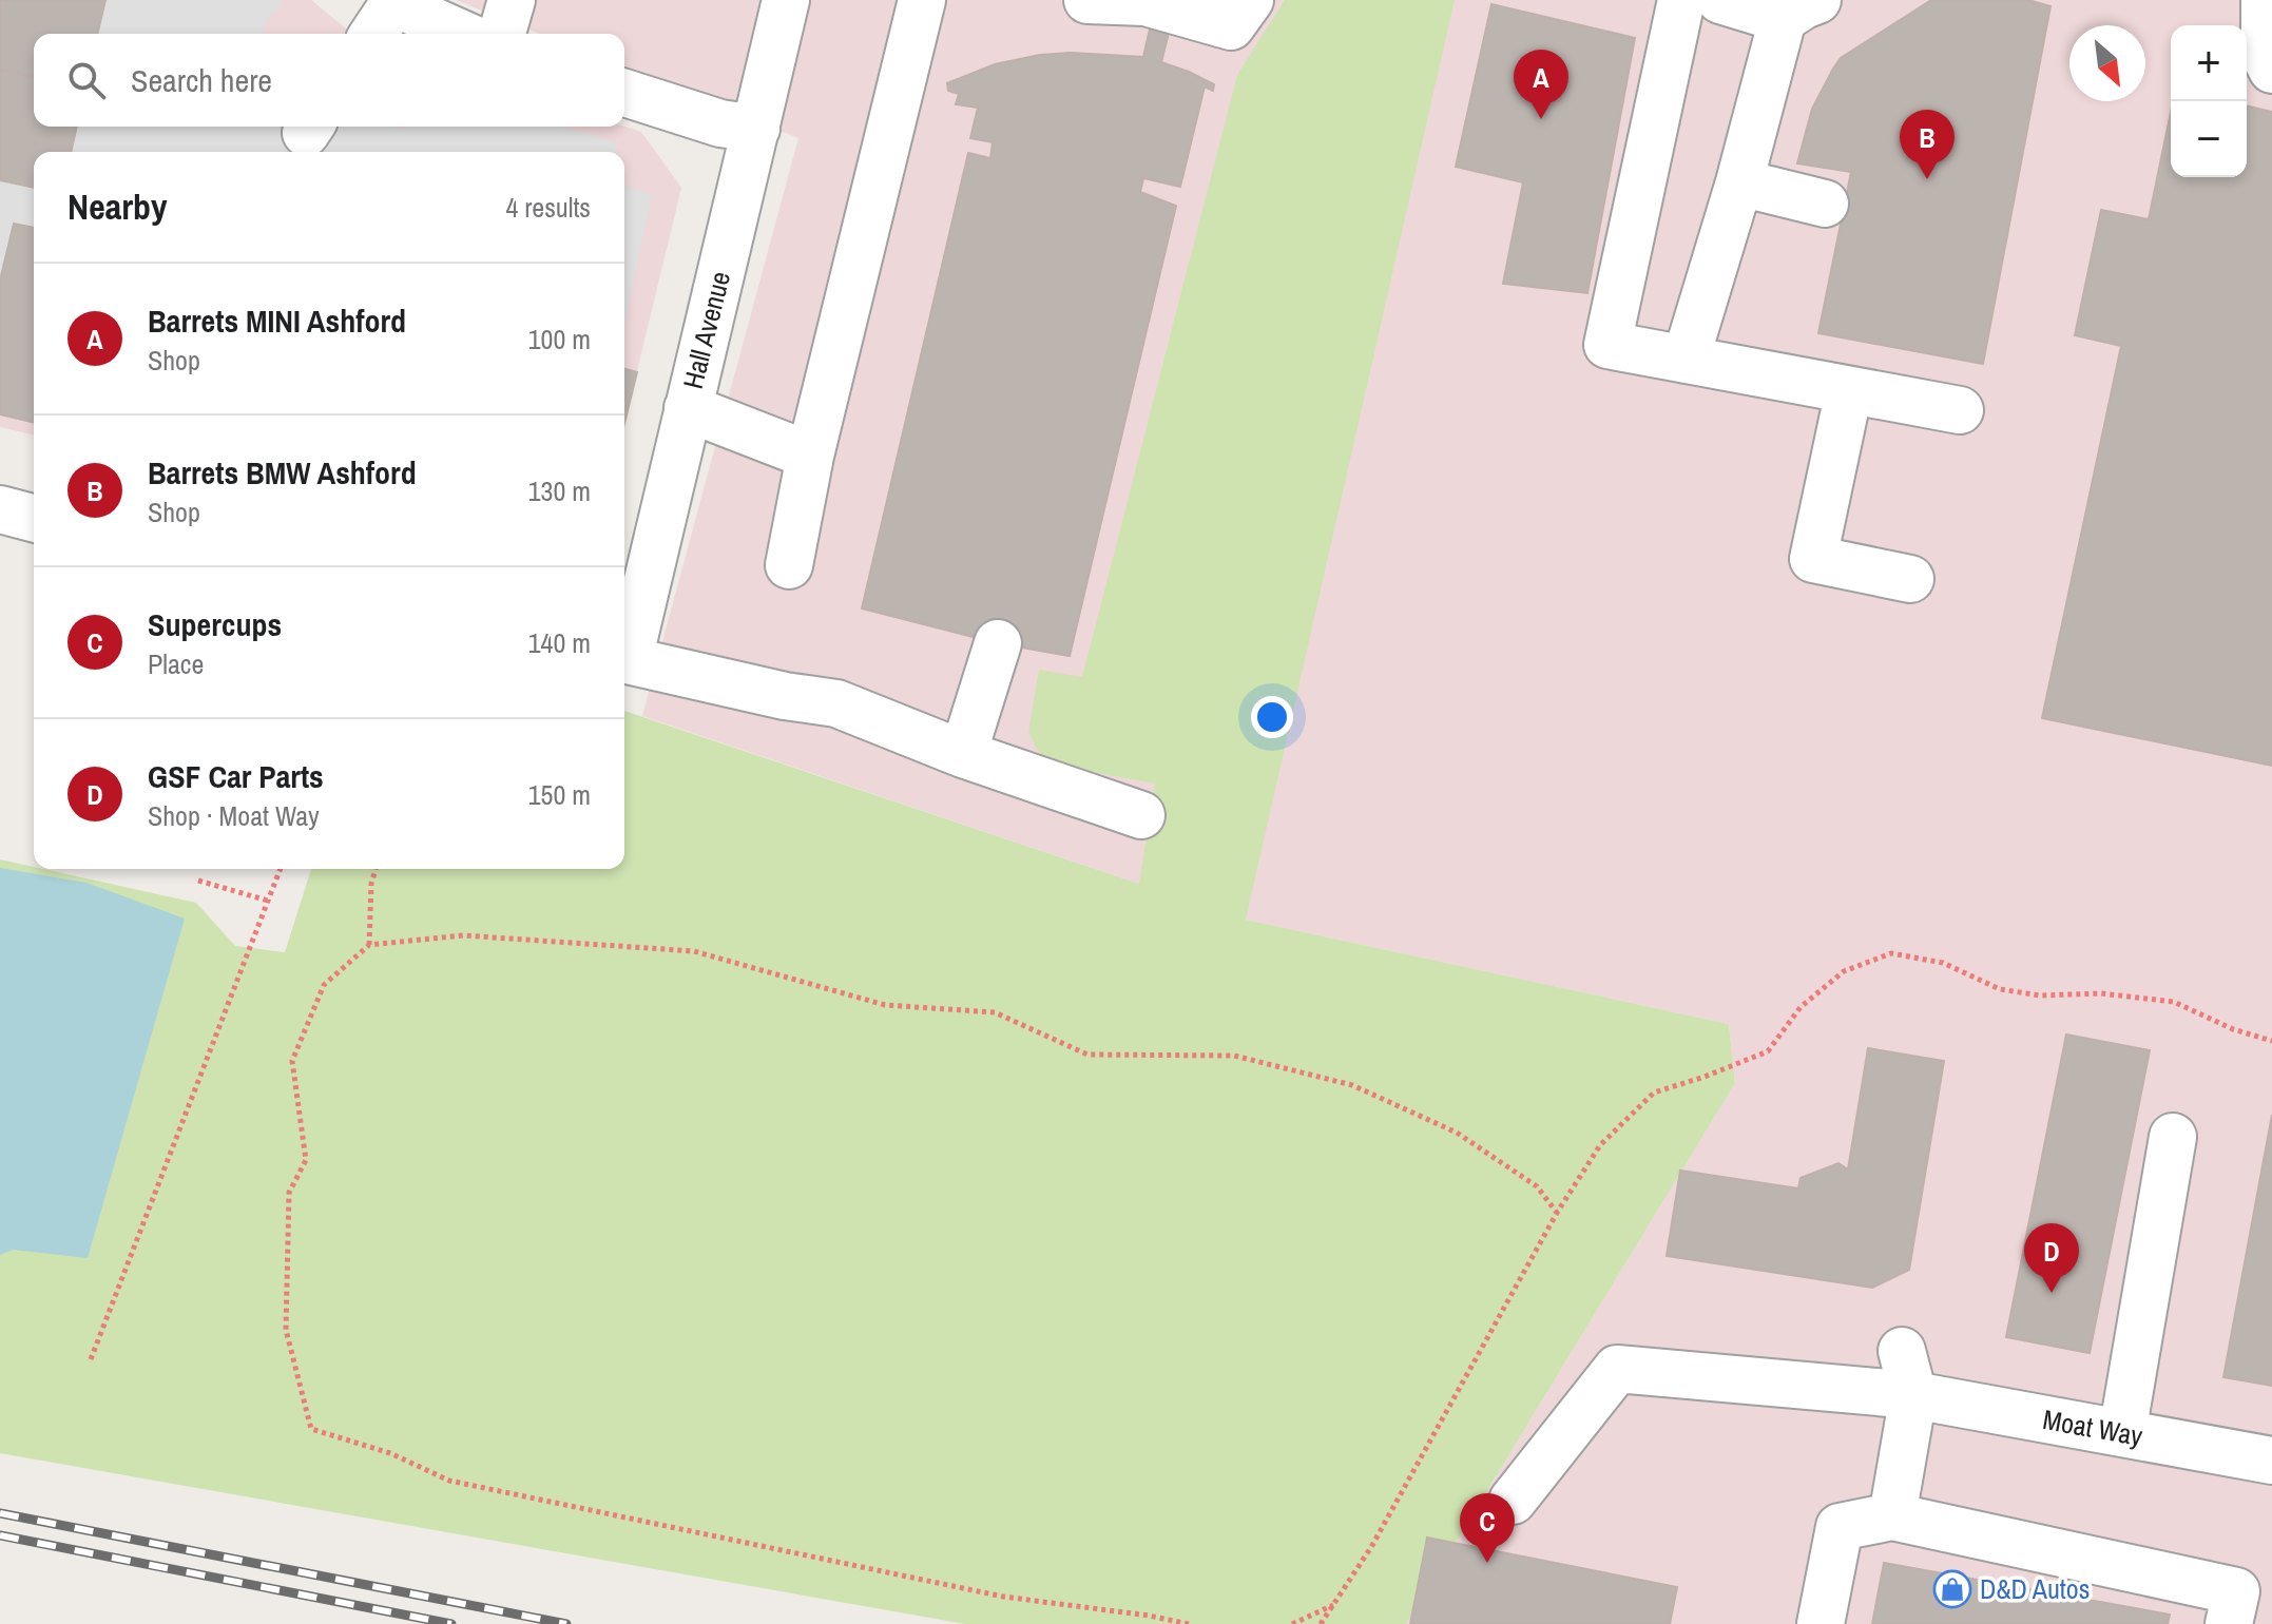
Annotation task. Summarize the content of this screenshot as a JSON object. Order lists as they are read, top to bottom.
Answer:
{
  "streets": {
    "street": ["Hall Avenue", "Moat Way"]
  },
  "places": {
    "shop": ["D&D Autos"]
  },
  "north": "bottom right",
  "page": {
    "map_buttons": ["+", "−"],
    "search": "Search here",
    "pins": [
      "A",
      "B",
      "D",
      "C"
    ],
    "heading": ["Nearby", "4 results"],
    "list": [
      {
        "mark": "A",
        "name": "Barrets MINI Ashford",
        "note": "Shop",
        "value": "100 m"
      },
      {
        "mark": "B",
        "name": "Barrets BMW Ashford",
        "note": "Shop",
        "value": "130 m"
      },
      {
        "mark": "C",
        "name": "Supercups",
        "note": "Place",
        "value": "140 m"
      },
      {
        "mark": "D",
        "name": "GSF Car Parts",
        "note": "Shop · Moat Way",
        "value": "150 m"
      }
    ]
  }
}
